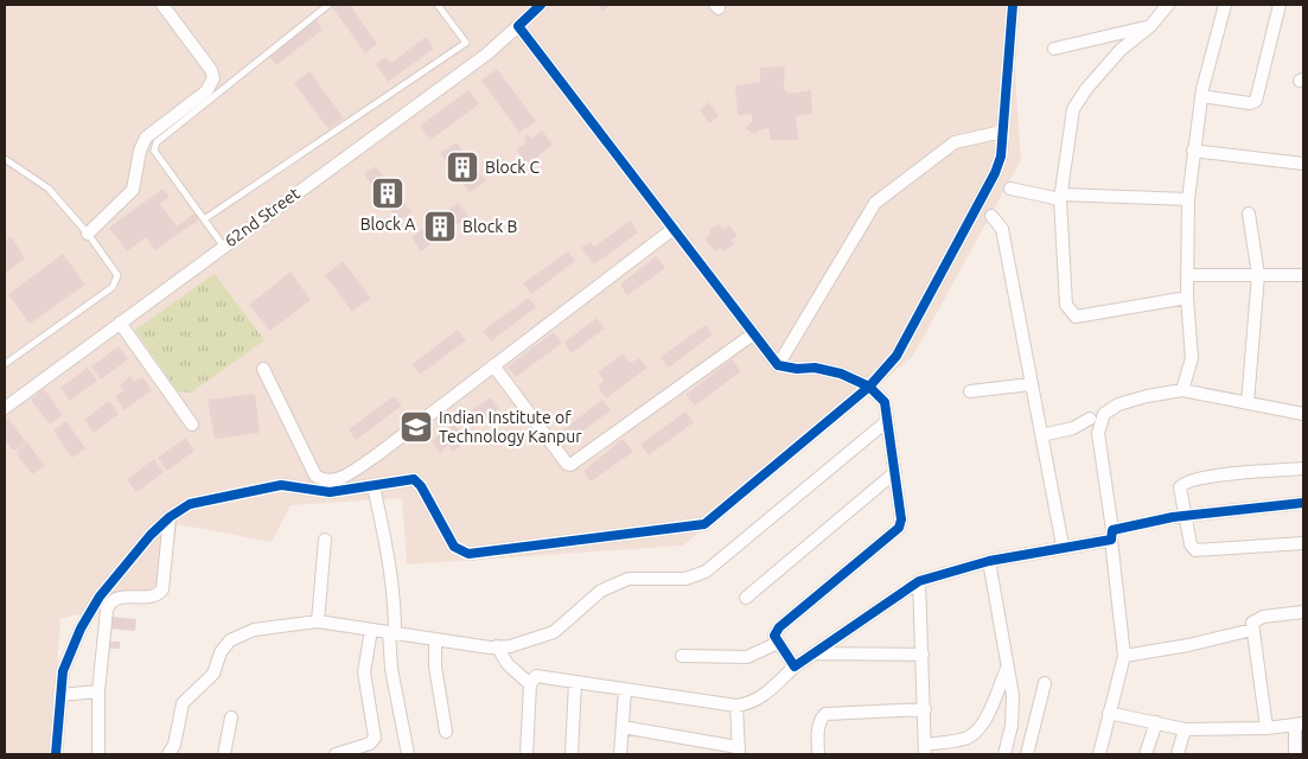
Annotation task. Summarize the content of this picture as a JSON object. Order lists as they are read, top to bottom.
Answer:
{
  "streets": {
    "street": ["62nd Street"]
  },
  "places": {
    "building": ["Block C", "Block A", "Block B"],
    "school or university": ["Indian Institute of Technology Kanpur"]
  }
}
